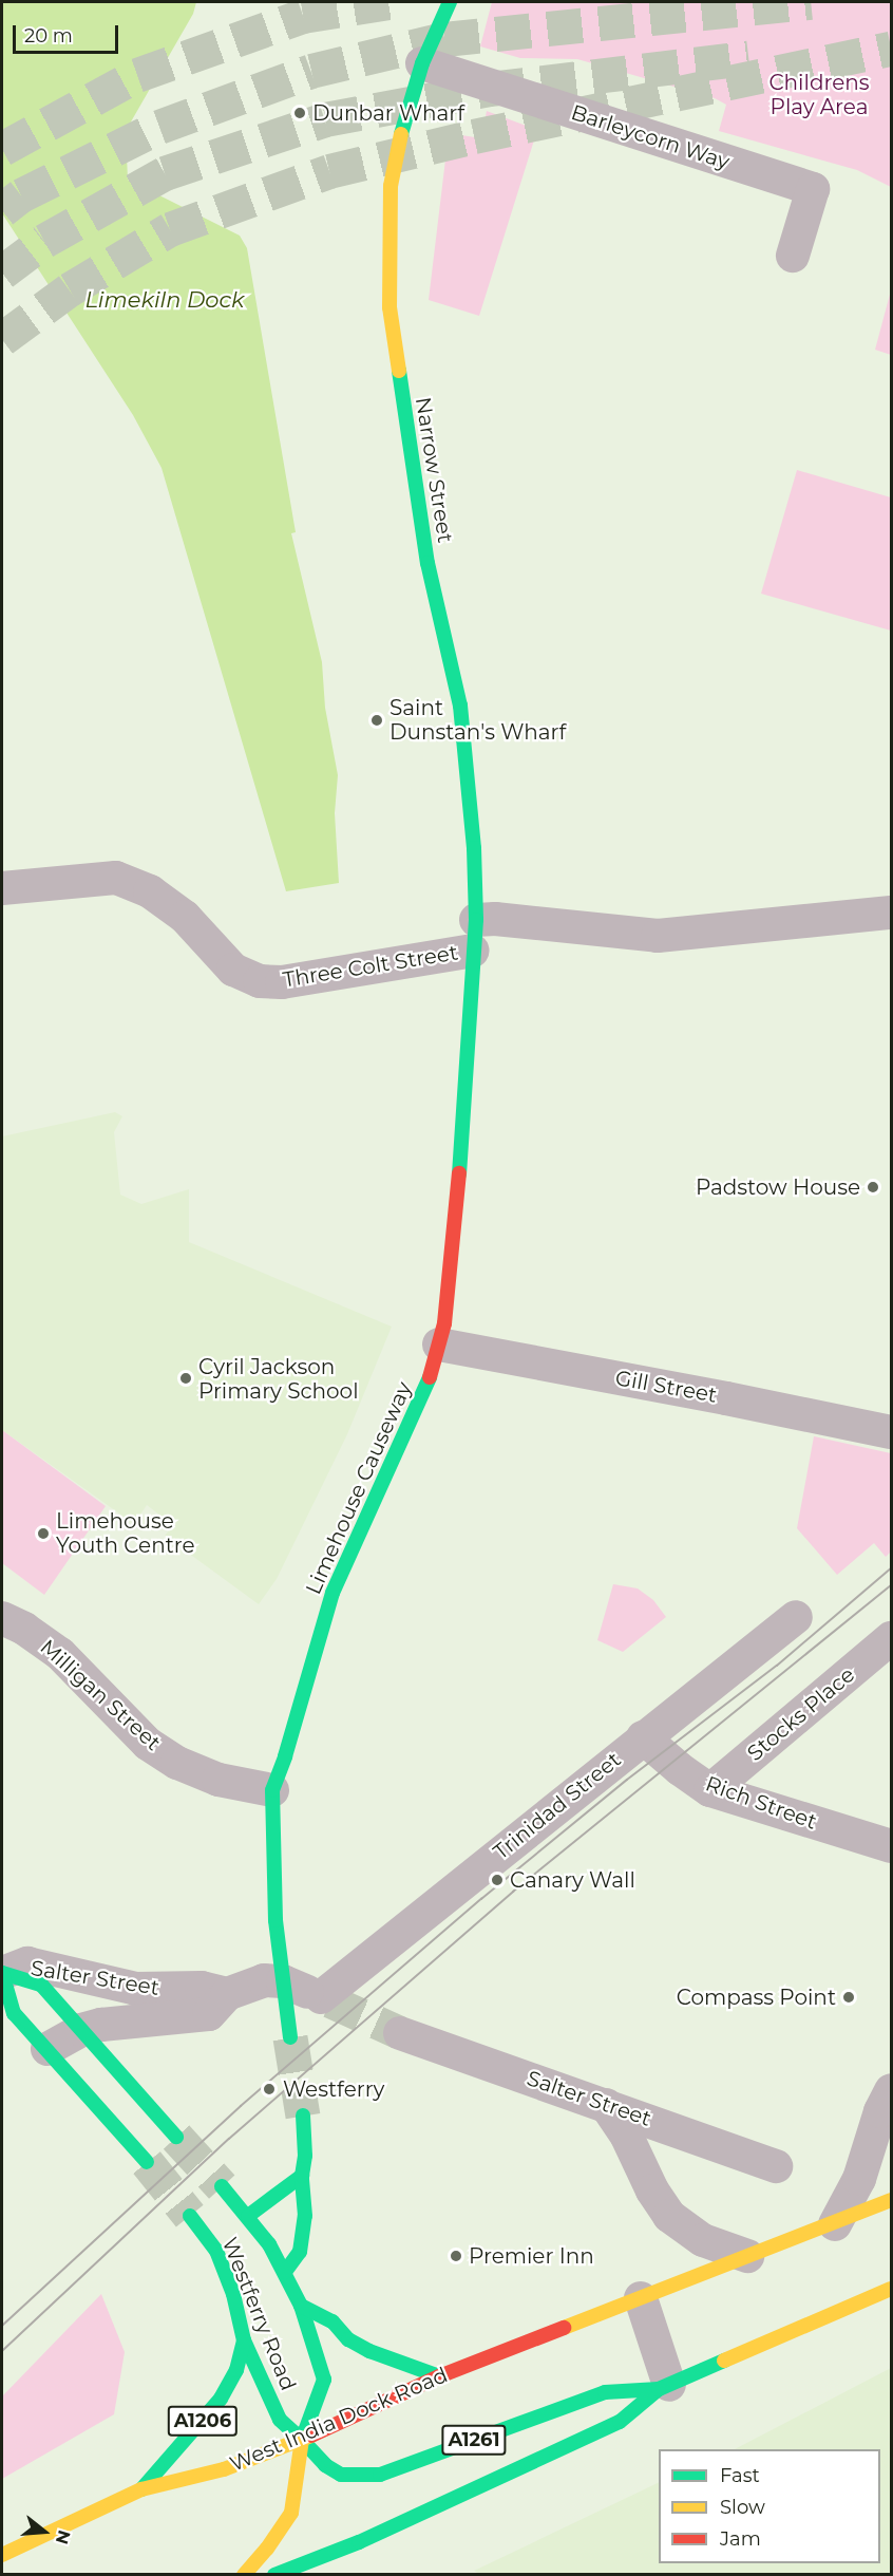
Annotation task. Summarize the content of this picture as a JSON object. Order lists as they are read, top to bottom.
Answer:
{
  "streets": {
    "main road": [
      "Narrow Street",
      "Limehouse Causeway",
      "Westferry Road",
      "West India Dock Road",
      "A1206",
      "A1261"
    ],
    "street": [
      "Barleycorn Way",
      "Three Colt Street",
      "Gill Street",
      "Milligan Street",
      "Stocks Place",
      "Rich Street",
      "Trinidad Street",
      "Salter Street"
    ]
  },
  "crossings": [
    ["Barleycorn Way", "Narrow Street"],
    ["Narrow Street", "Three Colt Street"],
    ["Narrow Street", "Limehouse Causeway"],
    ["Three Colt Street", "Limehouse Causeway"],
    ["Gill Street", "Limehouse Causeway"],
    ["Limehouse Causeway", "Milligan Street"],
    ["Limehouse Causeway", "Salter Street"],
    ["Stocks Place", "Rich Street"],
    ["Rich Street", "Trinidad Street"],
    ["Trinidad Street", "Salter Street"],
    ["Westferry Road", "West India Dock Road"],
    ["Westferry Road", "A1206"],
    ["Westferry Road", "A1261"],
    ["West India Dock Road", "A1206"],
    ["West India Dock Road", "A1261"]
  ],
  "water": ["Limekiln Dock"],
  "parks": ["Childrens Play Area"],
  "places": [
    "Dunbar Wharf",
    "Saint Dunstan's Wharf",
    "Padstow House",
    "Cyril Jackson Primary School",
    "Limehouse Youth Centre",
    "Canary Wall",
    "Compass Point",
    "Westferry",
    "Premier Inn"
  ],
  "legend": ["Fast", "Slow", "Jam"],
  "scale_bar": "20 m",
  "north": "right"
}
